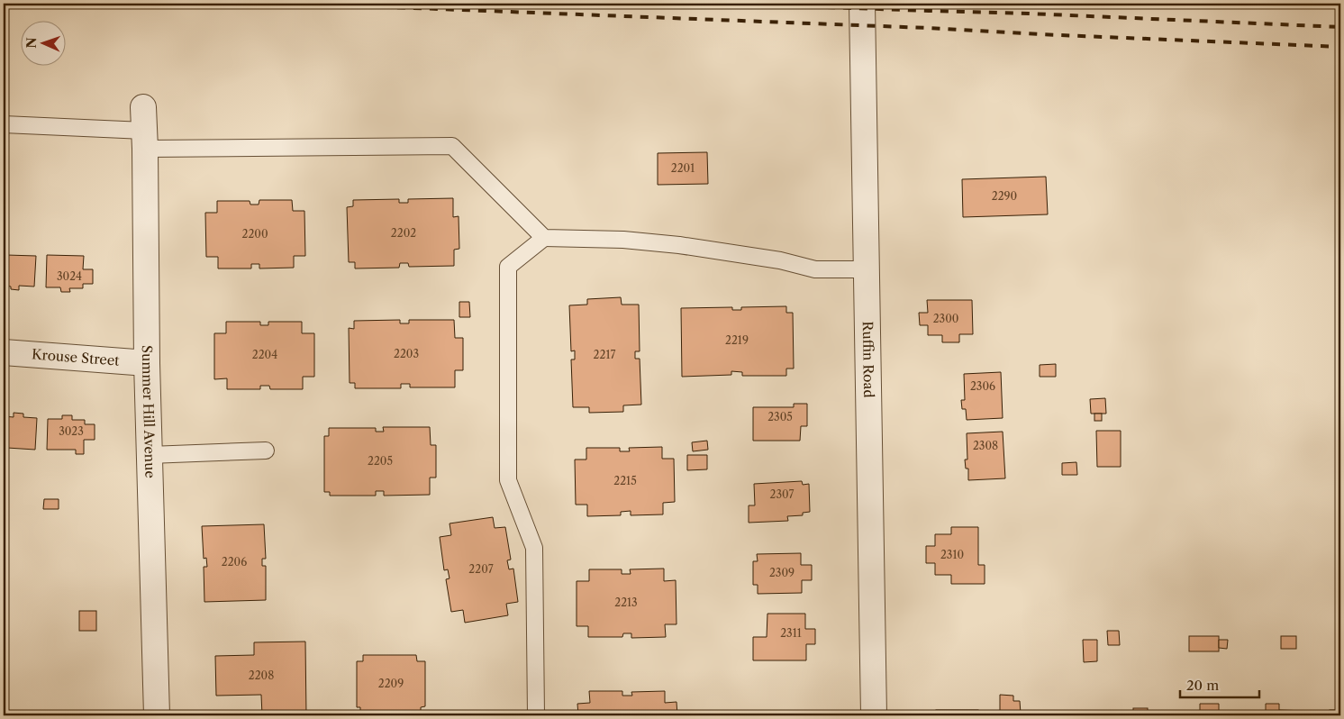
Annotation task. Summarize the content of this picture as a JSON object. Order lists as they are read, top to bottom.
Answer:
{
  "streets": {
    "street": ["Krouse Street", "Ruffin Road", "Summer Hill Avenue"]
  },
  "crossings": [
    ["Krouse Street", "Summer Hill Avenue"]
  ],
  "house_numbers": [
    "2201",
    "2290",
    "2202",
    "2200",
    "3024",
    "2300",
    "2219",
    "2203",
    "2204",
    "2217",
    "2306",
    "2305",
    "3023",
    "2308",
    "2205",
    "2215",
    "2307",
    "2310",
    "2206",
    "2207",
    "2309",
    "2213",
    "2311",
    "2208",
    "2209"
  ],
  "scale_bar": "20 m",
  "north": "left"
}
